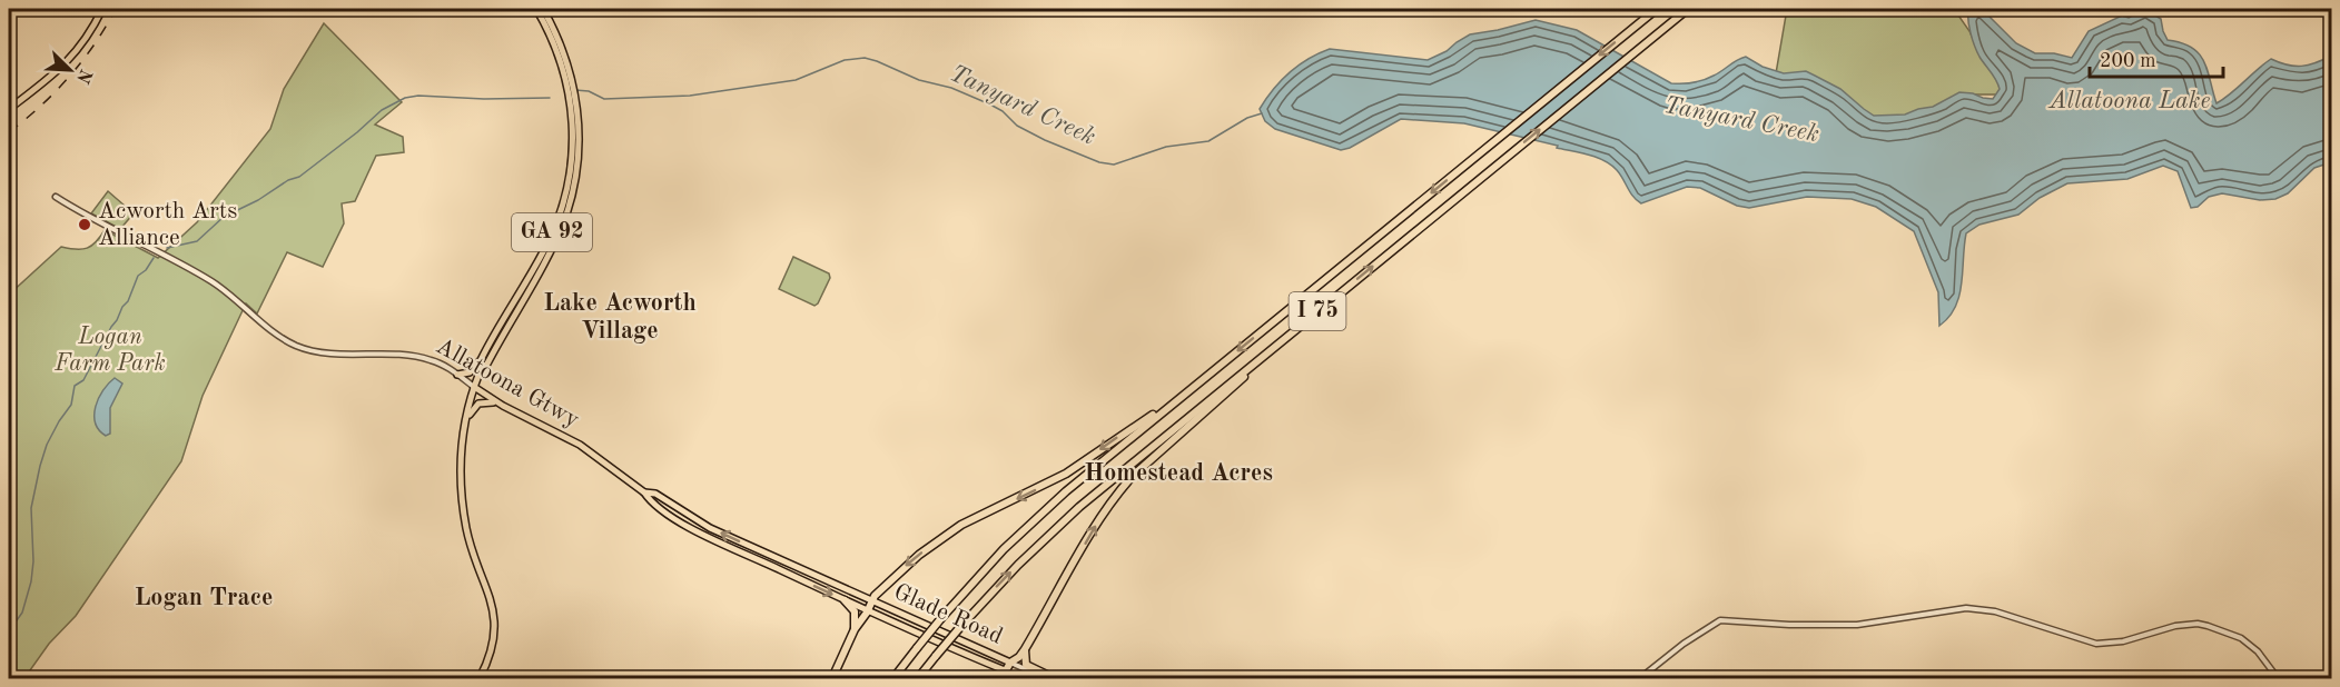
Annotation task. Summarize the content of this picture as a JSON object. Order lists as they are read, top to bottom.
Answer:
{
  "streets": {
    "highway": ["I 75"],
    "main road": ["GA 92", "Allatoona Gtwy", "Glade Road"]
  },
  "crossings": [
    ["GA 92", "Allatoona Gtwy"],
    ["Allatoona Gtwy", "Glade Road"]
  ],
  "districts": ["Lake Acworth Village", "Homestead Acres", "Logan Trace"],
  "water": ["Allatoona Lake", "Tanyard Creek"],
  "parks": ["Logan Farm Park"],
  "places": ["Acworth Arts Alliance"],
  "scale_bar": "200 m",
  "north": "bottom right"
}
